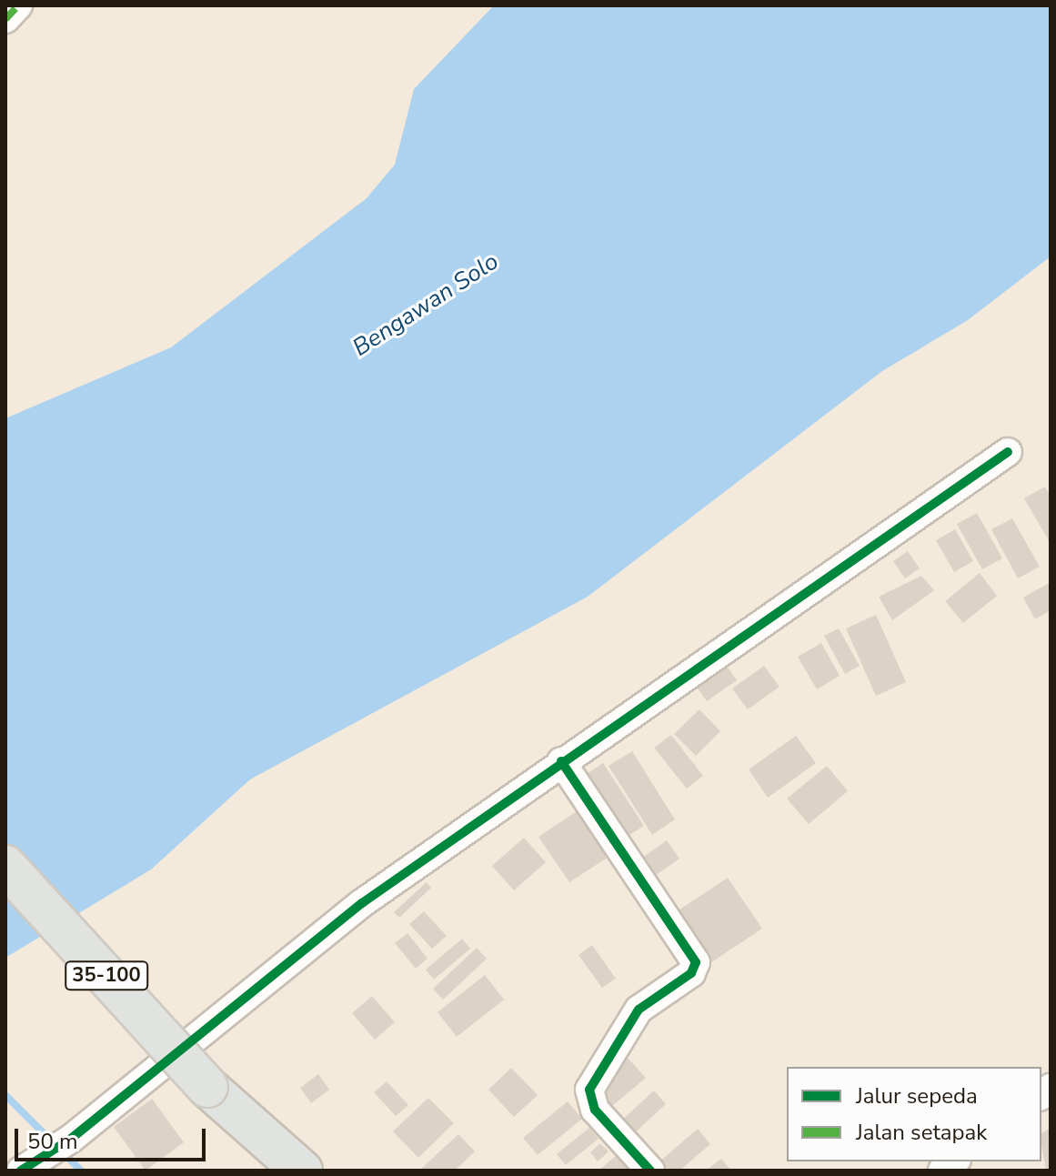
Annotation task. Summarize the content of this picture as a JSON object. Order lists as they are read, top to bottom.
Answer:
{
  "streets": {
    "main road": ["35-100"]
  },
  "water": ["Bengawan Solo"],
  "legend": ["Jalur sepeda", "Jalan setapak"],
  "scale_bar": "50 m"
}
